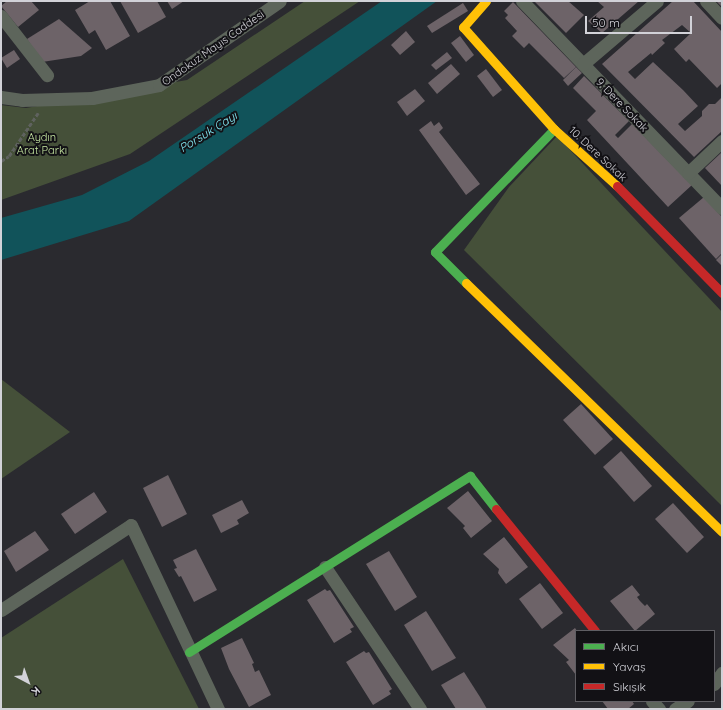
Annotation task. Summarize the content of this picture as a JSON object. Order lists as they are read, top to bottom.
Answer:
{
  "streets": {
    "street": ["Ondokuz Mayıs Caddesi", "9. Dere Sokak", "10. Dere Sokak"]
  },
  "water": ["Porsuk Çayı"],
  "parks": ["Aydın Arat Parkı"],
  "legend": ["Akıcı", "Yavaş", "Sıkışık"],
  "scale_bar": "50 m",
  "north": "bottom right"
}
